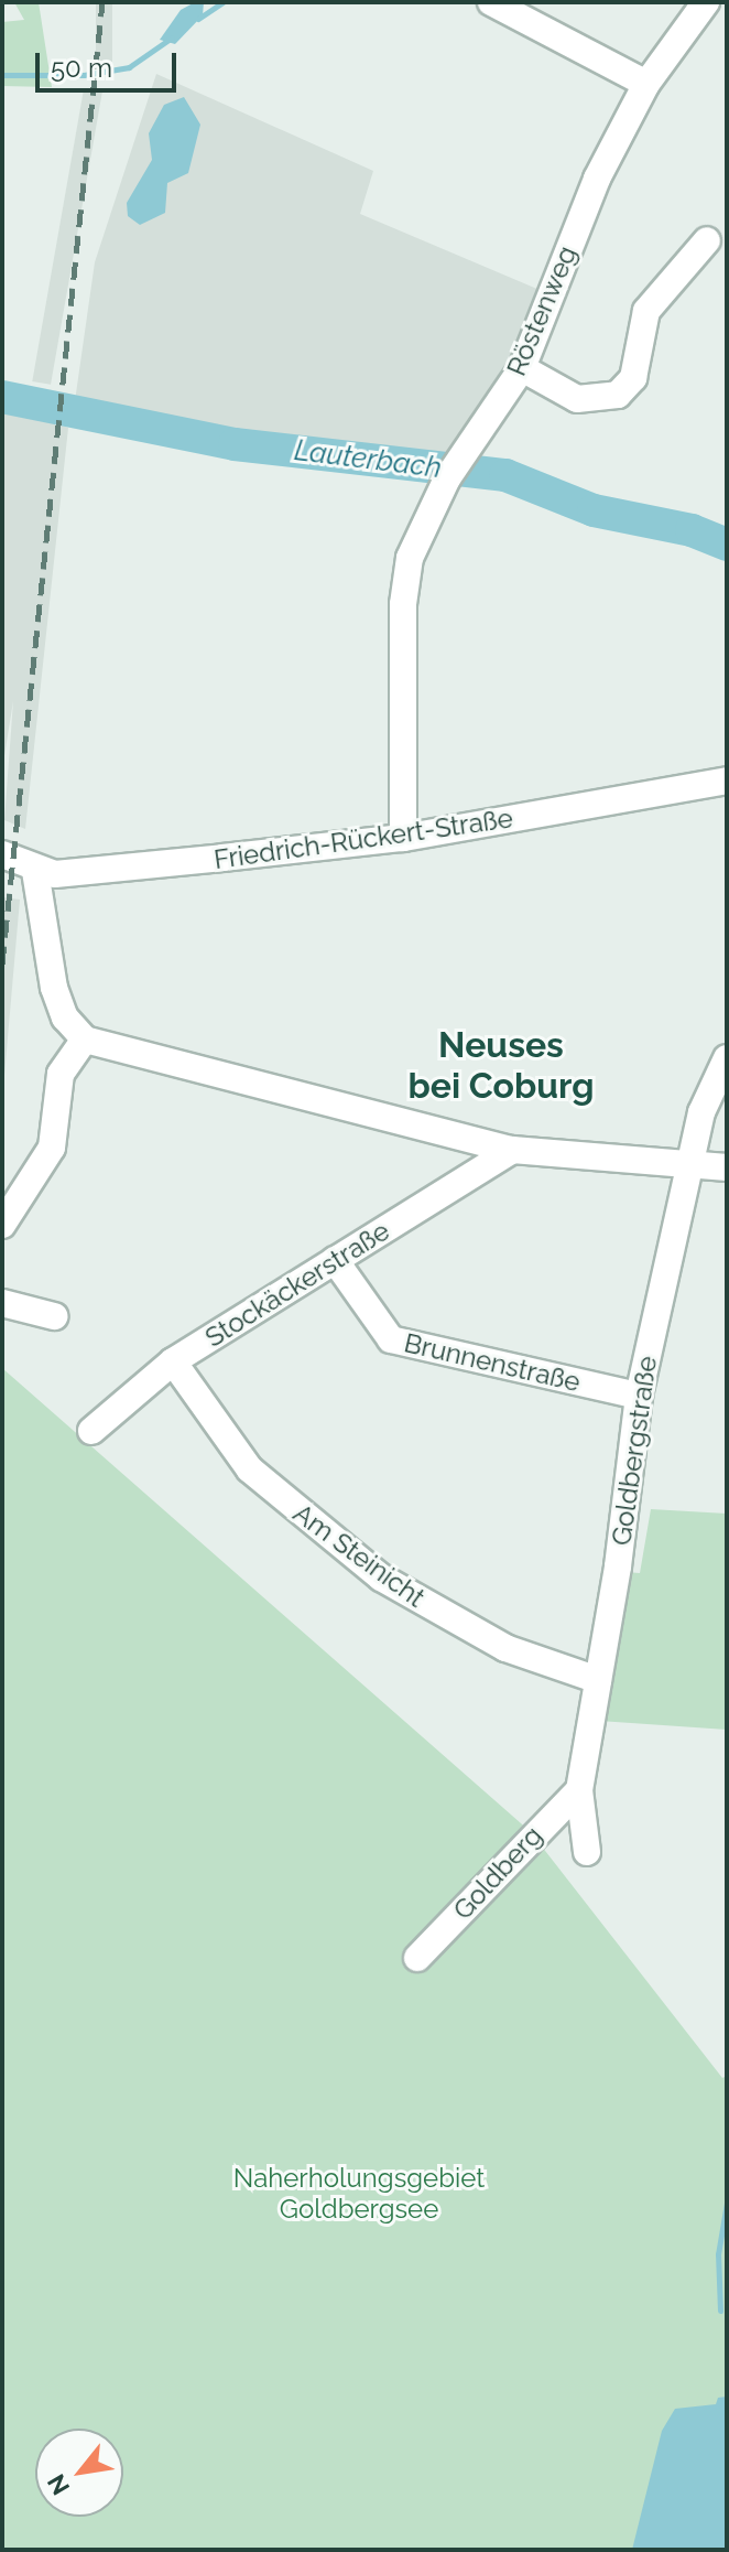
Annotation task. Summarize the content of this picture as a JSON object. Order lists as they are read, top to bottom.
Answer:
{
  "streets": {
    "street": [
      "Röstenweg",
      "Friedrich-Rückert-Straße",
      "Stockäckerstraße",
      "Brunnenstraße",
      "Goldbergstraße",
      "Am Steinicht",
      "Goldberg"
    ]
  },
  "crossings": [
    ["Röstenweg", "Friedrich-Rückert-Straße"],
    ["Stockäckerstraße", "Brunnenstraße"],
    ["Stockäckerstraße", "Am Steinicht"],
    ["Brunnenstraße", "Goldbergstraße"],
    ["Goldbergstraße", "Am Steinicht"],
    ["Goldbergstraße", "Goldberg"]
  ],
  "districts": ["Neuses bei Coburg"],
  "water": ["Lauterbach"],
  "parks": ["Naherholungsgebiet Goldbergsee"],
  "scale_bar": "50 m",
  "north": "bottom left"
}
